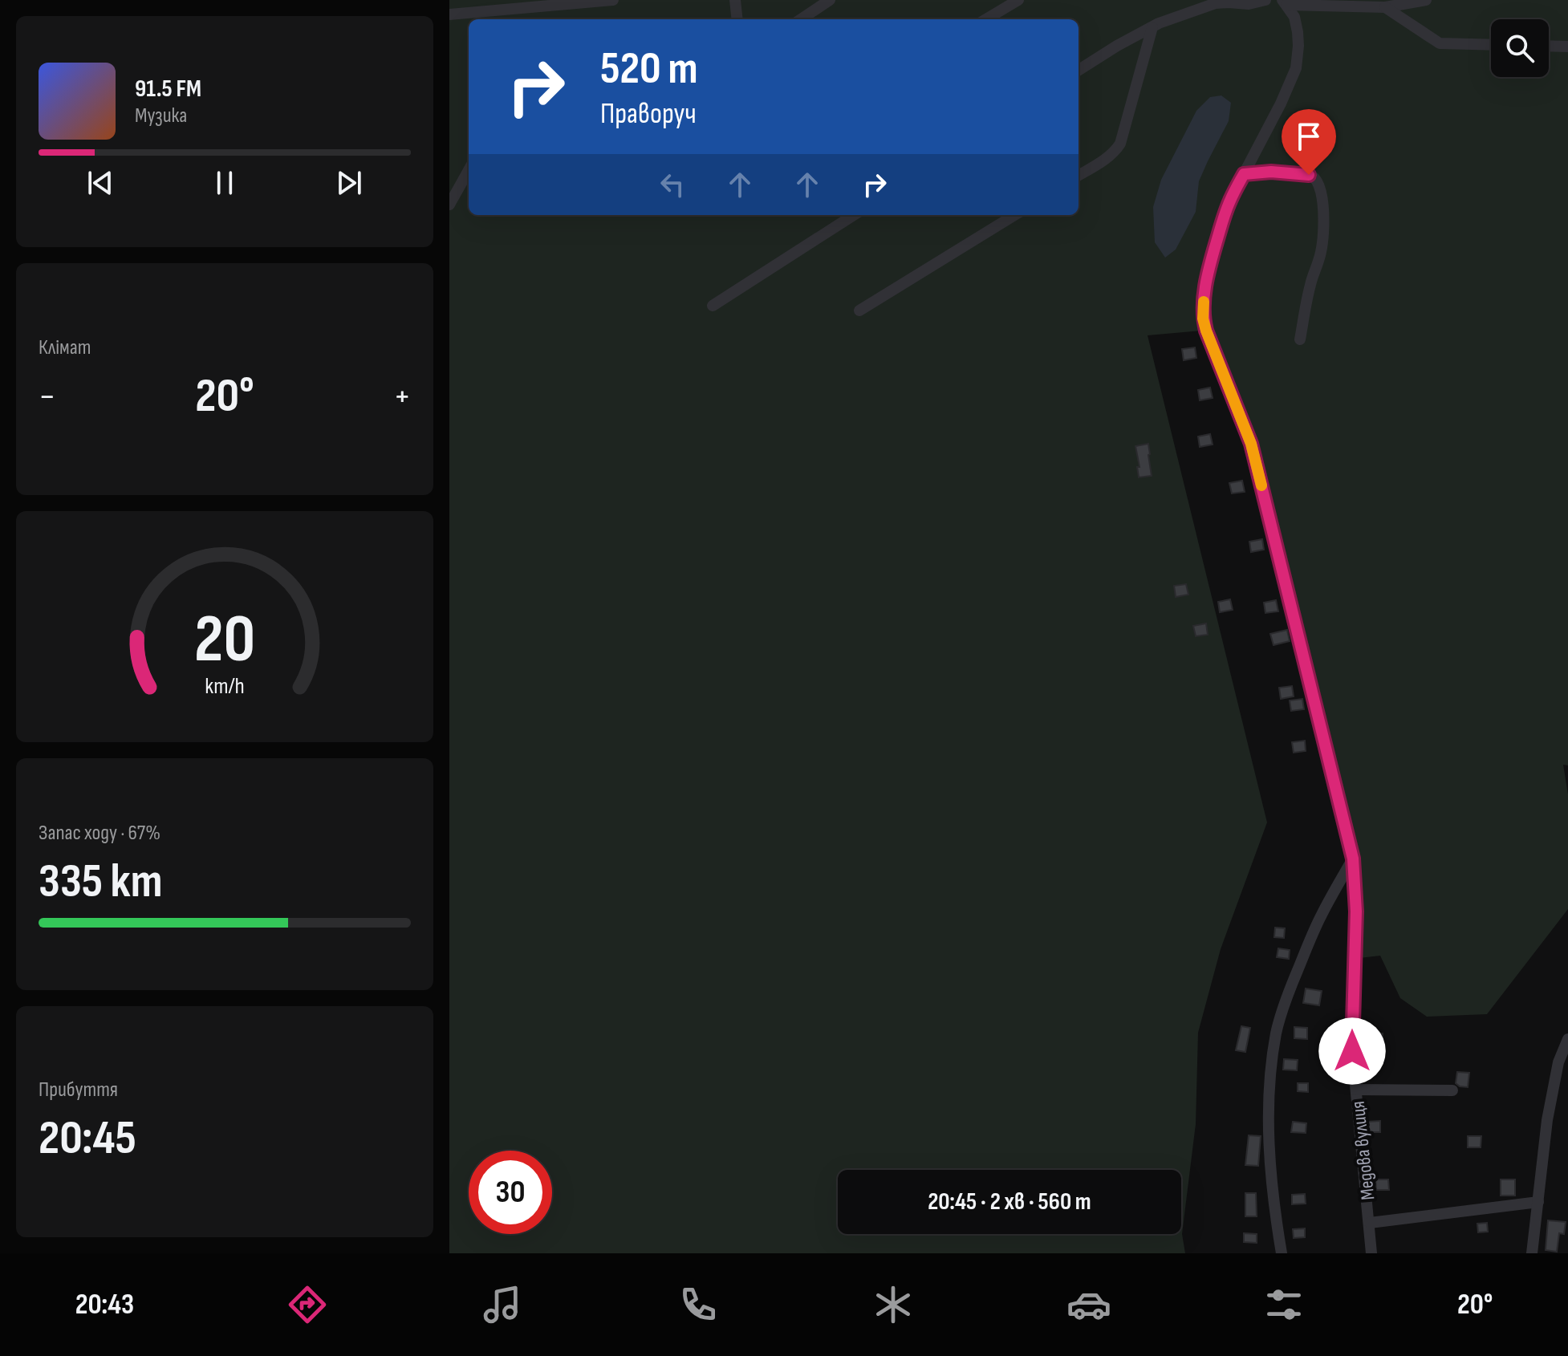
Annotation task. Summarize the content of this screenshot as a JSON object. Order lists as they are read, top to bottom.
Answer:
{
  "streets": {
    "street": ["Медова вулиця"]
  },
  "page": {
    "turn": ["520 m", "Праворуч"],
    "song": ["91.5 FM", "Музика"],
    "tile": [
      "Клімат",
      ["Запас ходу · 67%", "335 km"],
      ["Прибуття", "20:45"]
    ],
    "heat": ["−", "20°", "+"],
    "limit": "30",
    "trip": "20:45 · 2 хв · 560 m",
    "tabs": ["20:43", "20°"],
    "gauge": ["20", "km/h"]
  }
}
